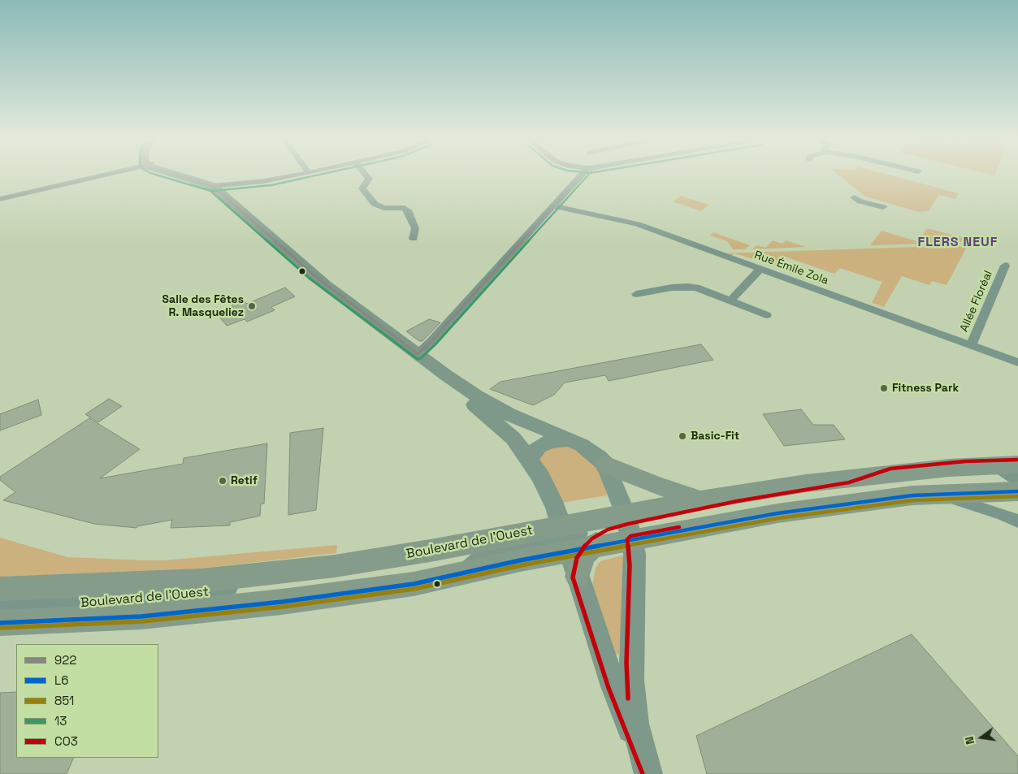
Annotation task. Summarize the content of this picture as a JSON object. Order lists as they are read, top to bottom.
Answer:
{
  "streets": {
    "main road": ["Boulevard de l'Ouest"],
    "street": ["Rue Émile Zola", "Allée Floréal"]
  },
  "crossings": [
    ["Rue Émile Zola", "Allée Floréal"]
  ],
  "districts": ["FLERS NEUF"],
  "places": [
    "Salle des Fêtes R. Masqueliez",
    "Fitness Park",
    "Basic-Fit",
    "Retif"
  ],
  "lines": [
    "transit line 922",
    "transit line 13",
    "transit line CO3",
    "transit line L6",
    "transit line 851"
  ],
  "legend": [
    "922",
    "L6",
    "851",
    "13",
    "CO3"
  ],
  "north": "left"
}
